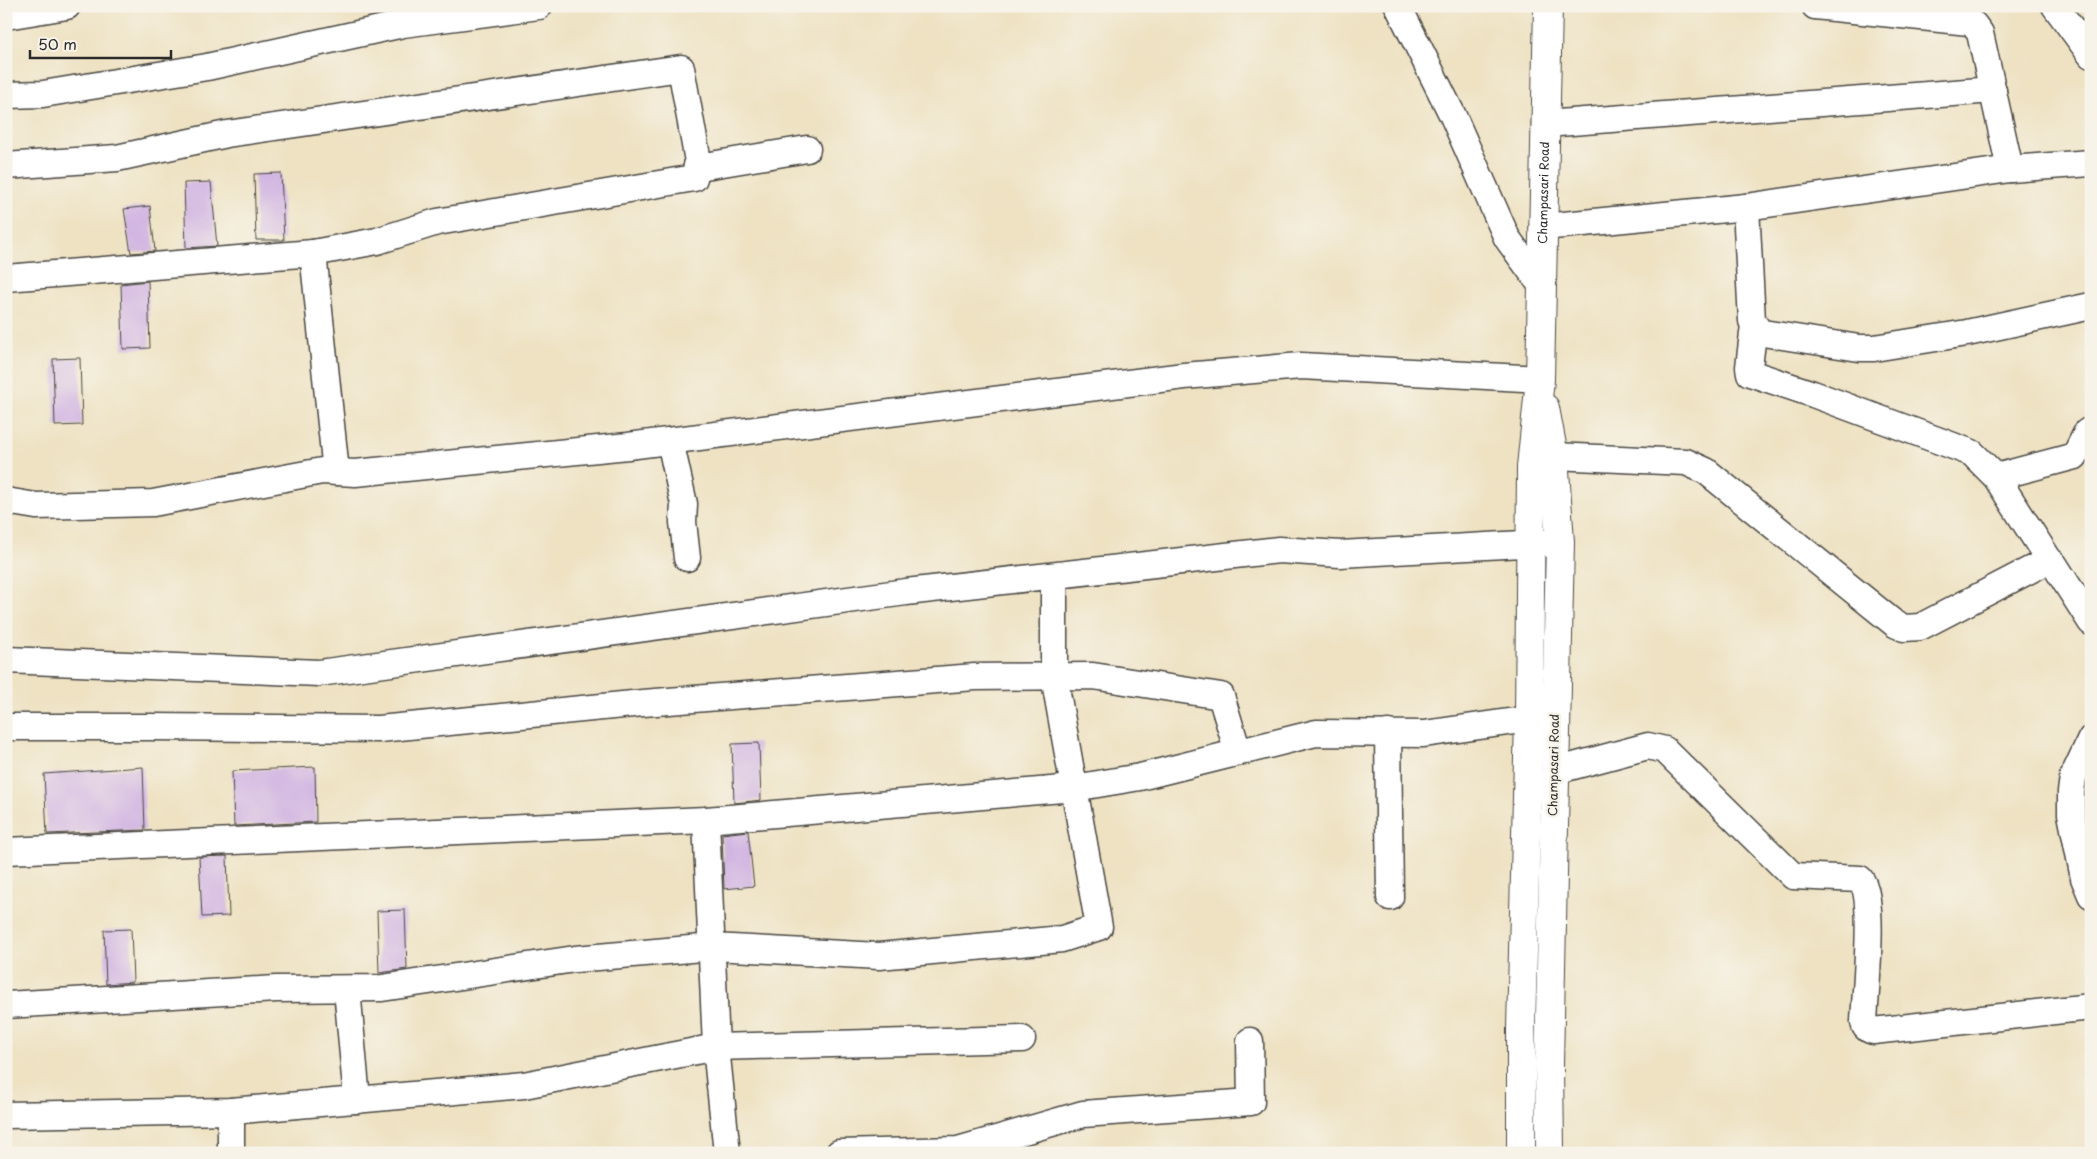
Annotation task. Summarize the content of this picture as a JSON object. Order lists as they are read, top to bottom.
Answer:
{
  "streets": {
    "main road": ["Champasari Road"]
  },
  "scale_bar": "50 m"
}
